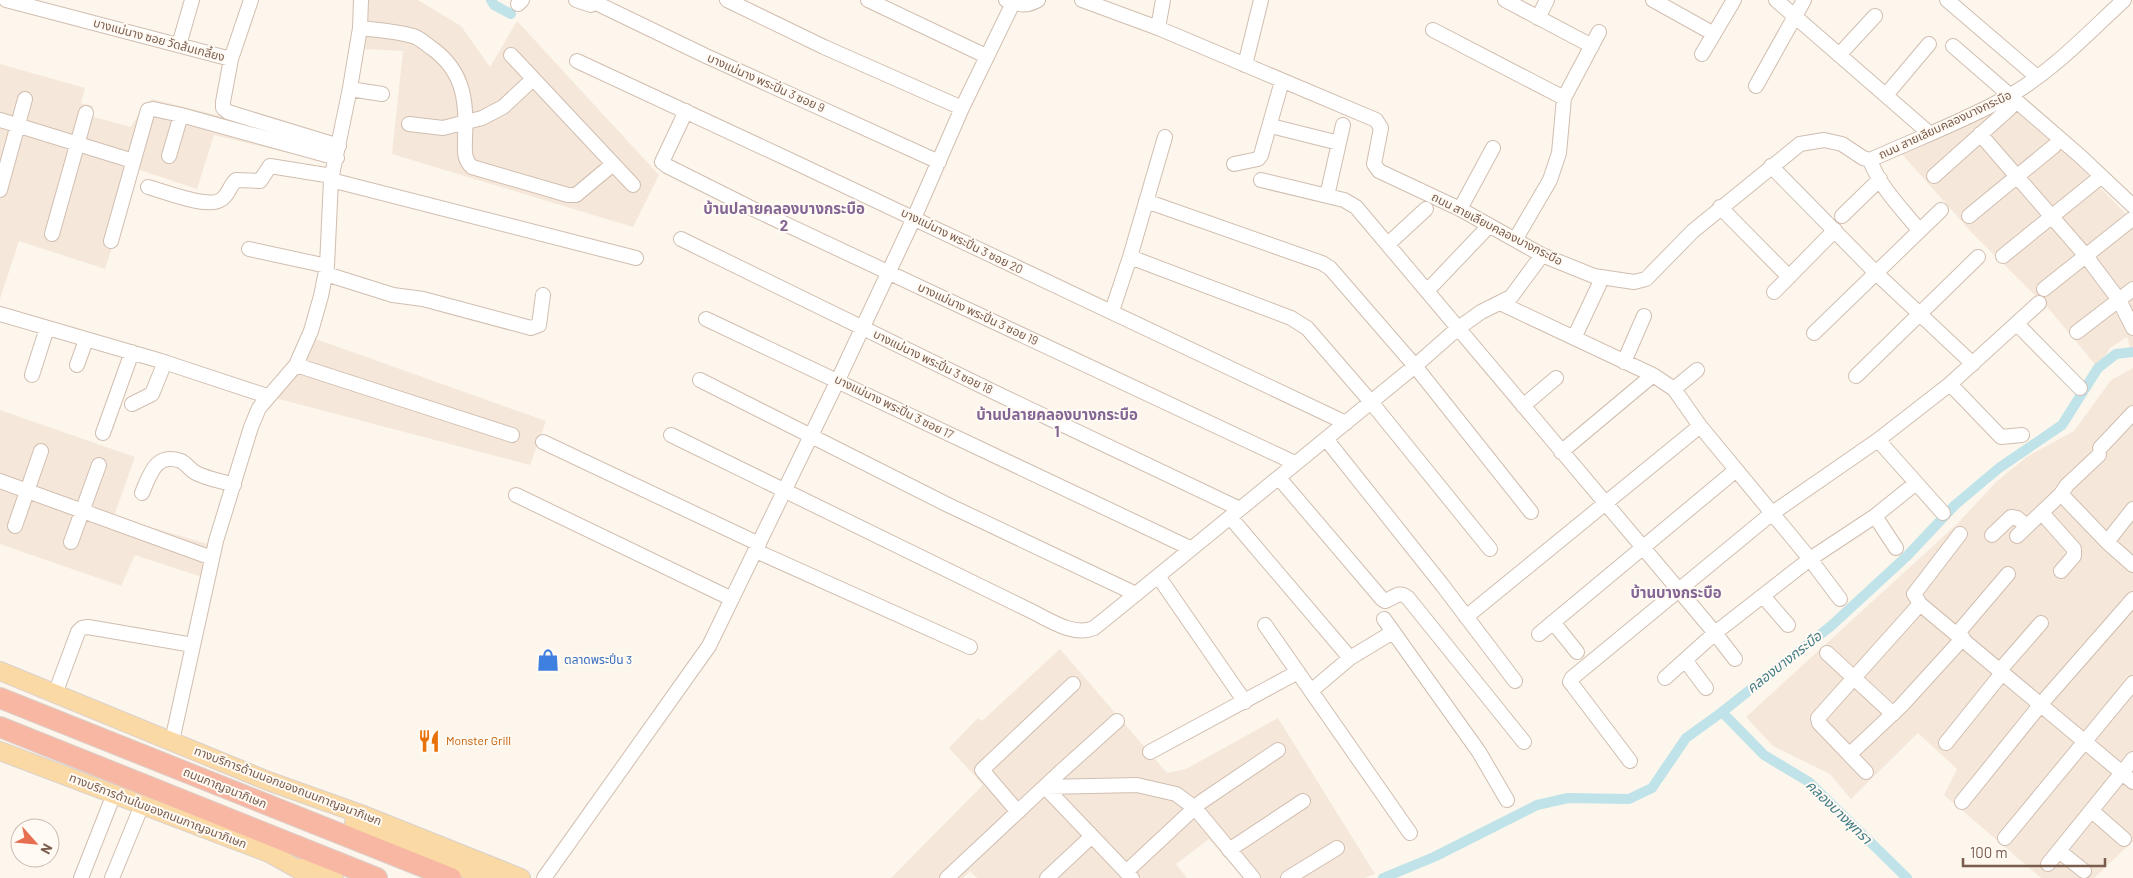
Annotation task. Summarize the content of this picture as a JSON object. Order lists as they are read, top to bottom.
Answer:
{
  "streets": {
    "highway": ["ถนนกาญจนาภิเษก"],
    "main road": ["ทางบริการด้านนอกของถนนกาญจนาภิเษก", "ทางบริการด้านในของถนนกาญจนาภิเษก"],
    "street": [
      "บางแม่นาง ซอย วัดส้มเกลี้ยง",
      "บางแม่นาง พระปิ่น 3 ซอย 9",
      "ถนน สายเลียบคลองบางกระบือ",
      "บางแม่นาง พระปิ่น 3 ซอย 20",
      "บางแม่นาง พระปิ่น 3 ซอย 19",
      "บางแม่นาง พระปิ่น 3 ซอย 18",
      "บางแม่นาง พระปิ่น 3 ซอย 17"
    ]
  },
  "crossings": [
    ["บางแม่นาง พระปิ่น 3 ซอย 20", "บางแม่นาง พระปิ่น 3 ซอย 19"]
  ],
  "districts": ["บ้านปลายคลองบางกระบือ 2", "บ้านปลายคลองบางกระบือ 1", "บ้านบางกระบือ"],
  "water": ["คลองบางกระบือ", "คลองบางพุทรา"],
  "places": {
    "shop": ["ตลาดพระปิ่น 3"],
    "restaurant": ["Monster Grill"]
  },
  "scale_bar": "100 m",
  "north": "bottom right"
}
